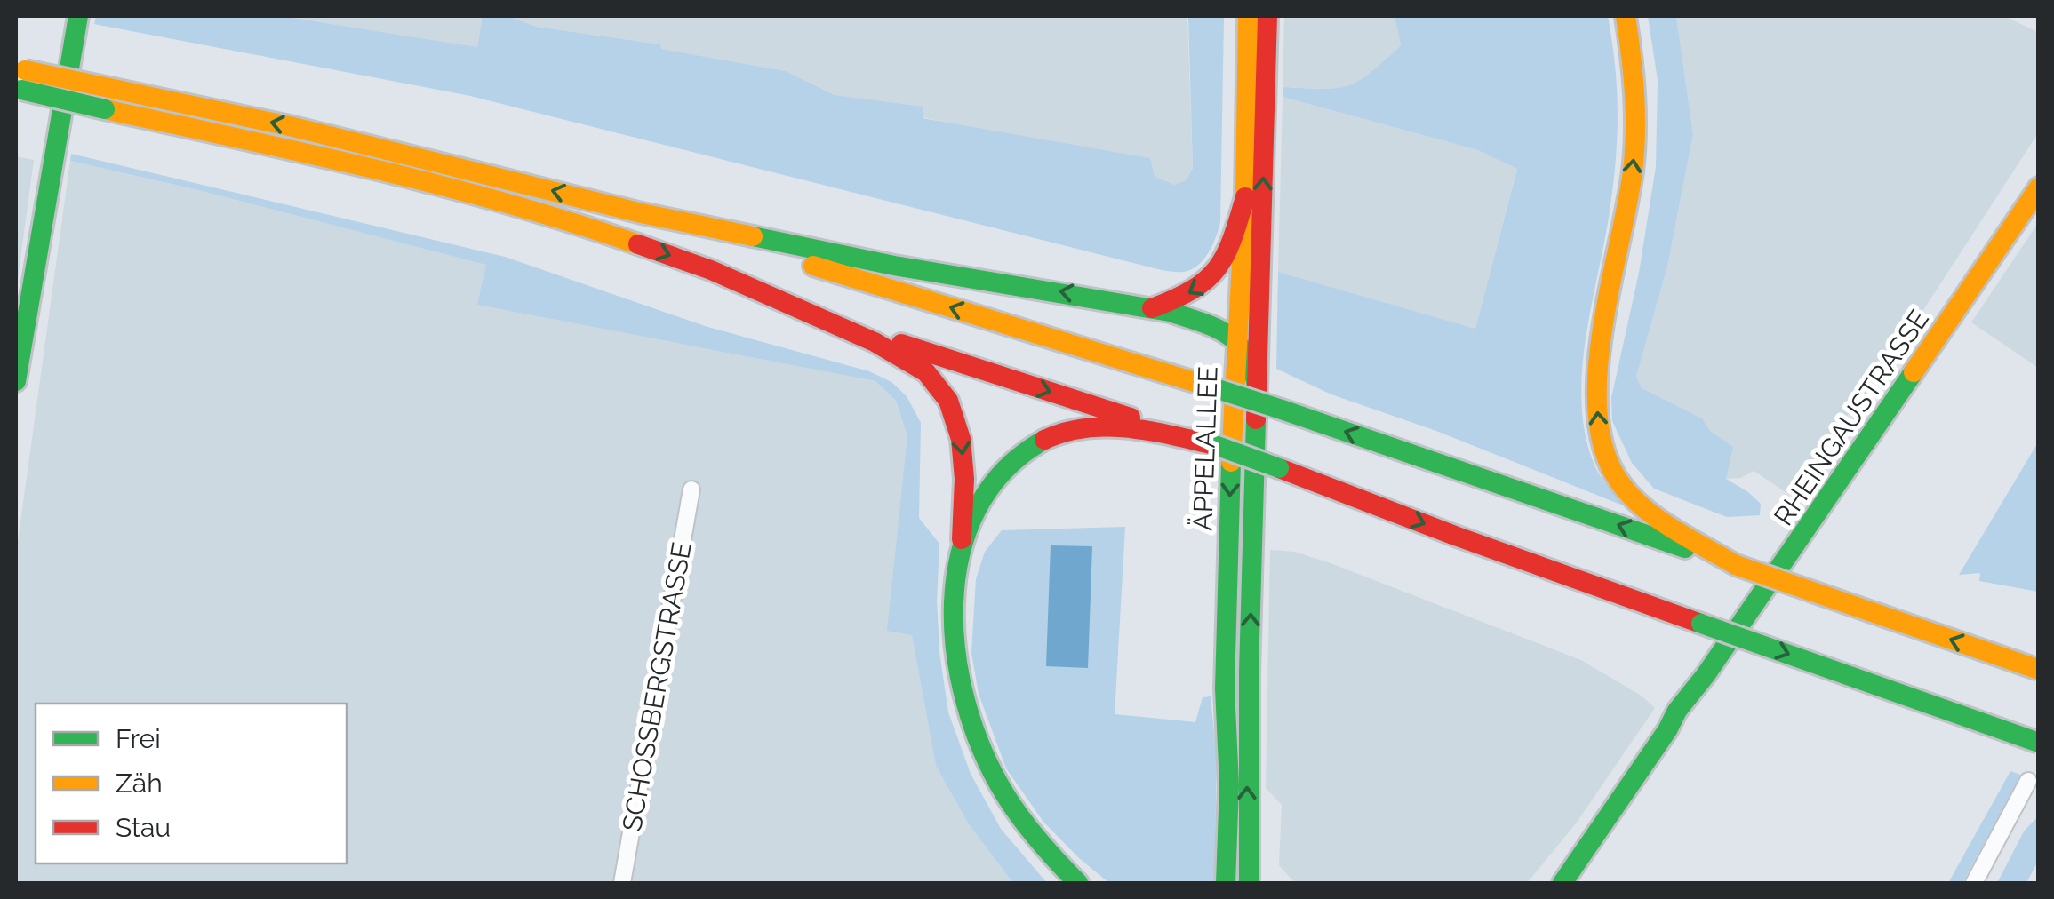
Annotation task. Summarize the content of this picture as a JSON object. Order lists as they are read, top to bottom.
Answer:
{
  "streets": {
    "main road": ["RHEINGAUSTRASSE", "ÄPPELALLEE"],
    "street": ["SCHOSSBERGSTRASSE"]
  },
  "legend": ["Frei", "Zäh", "Stau"]
}
